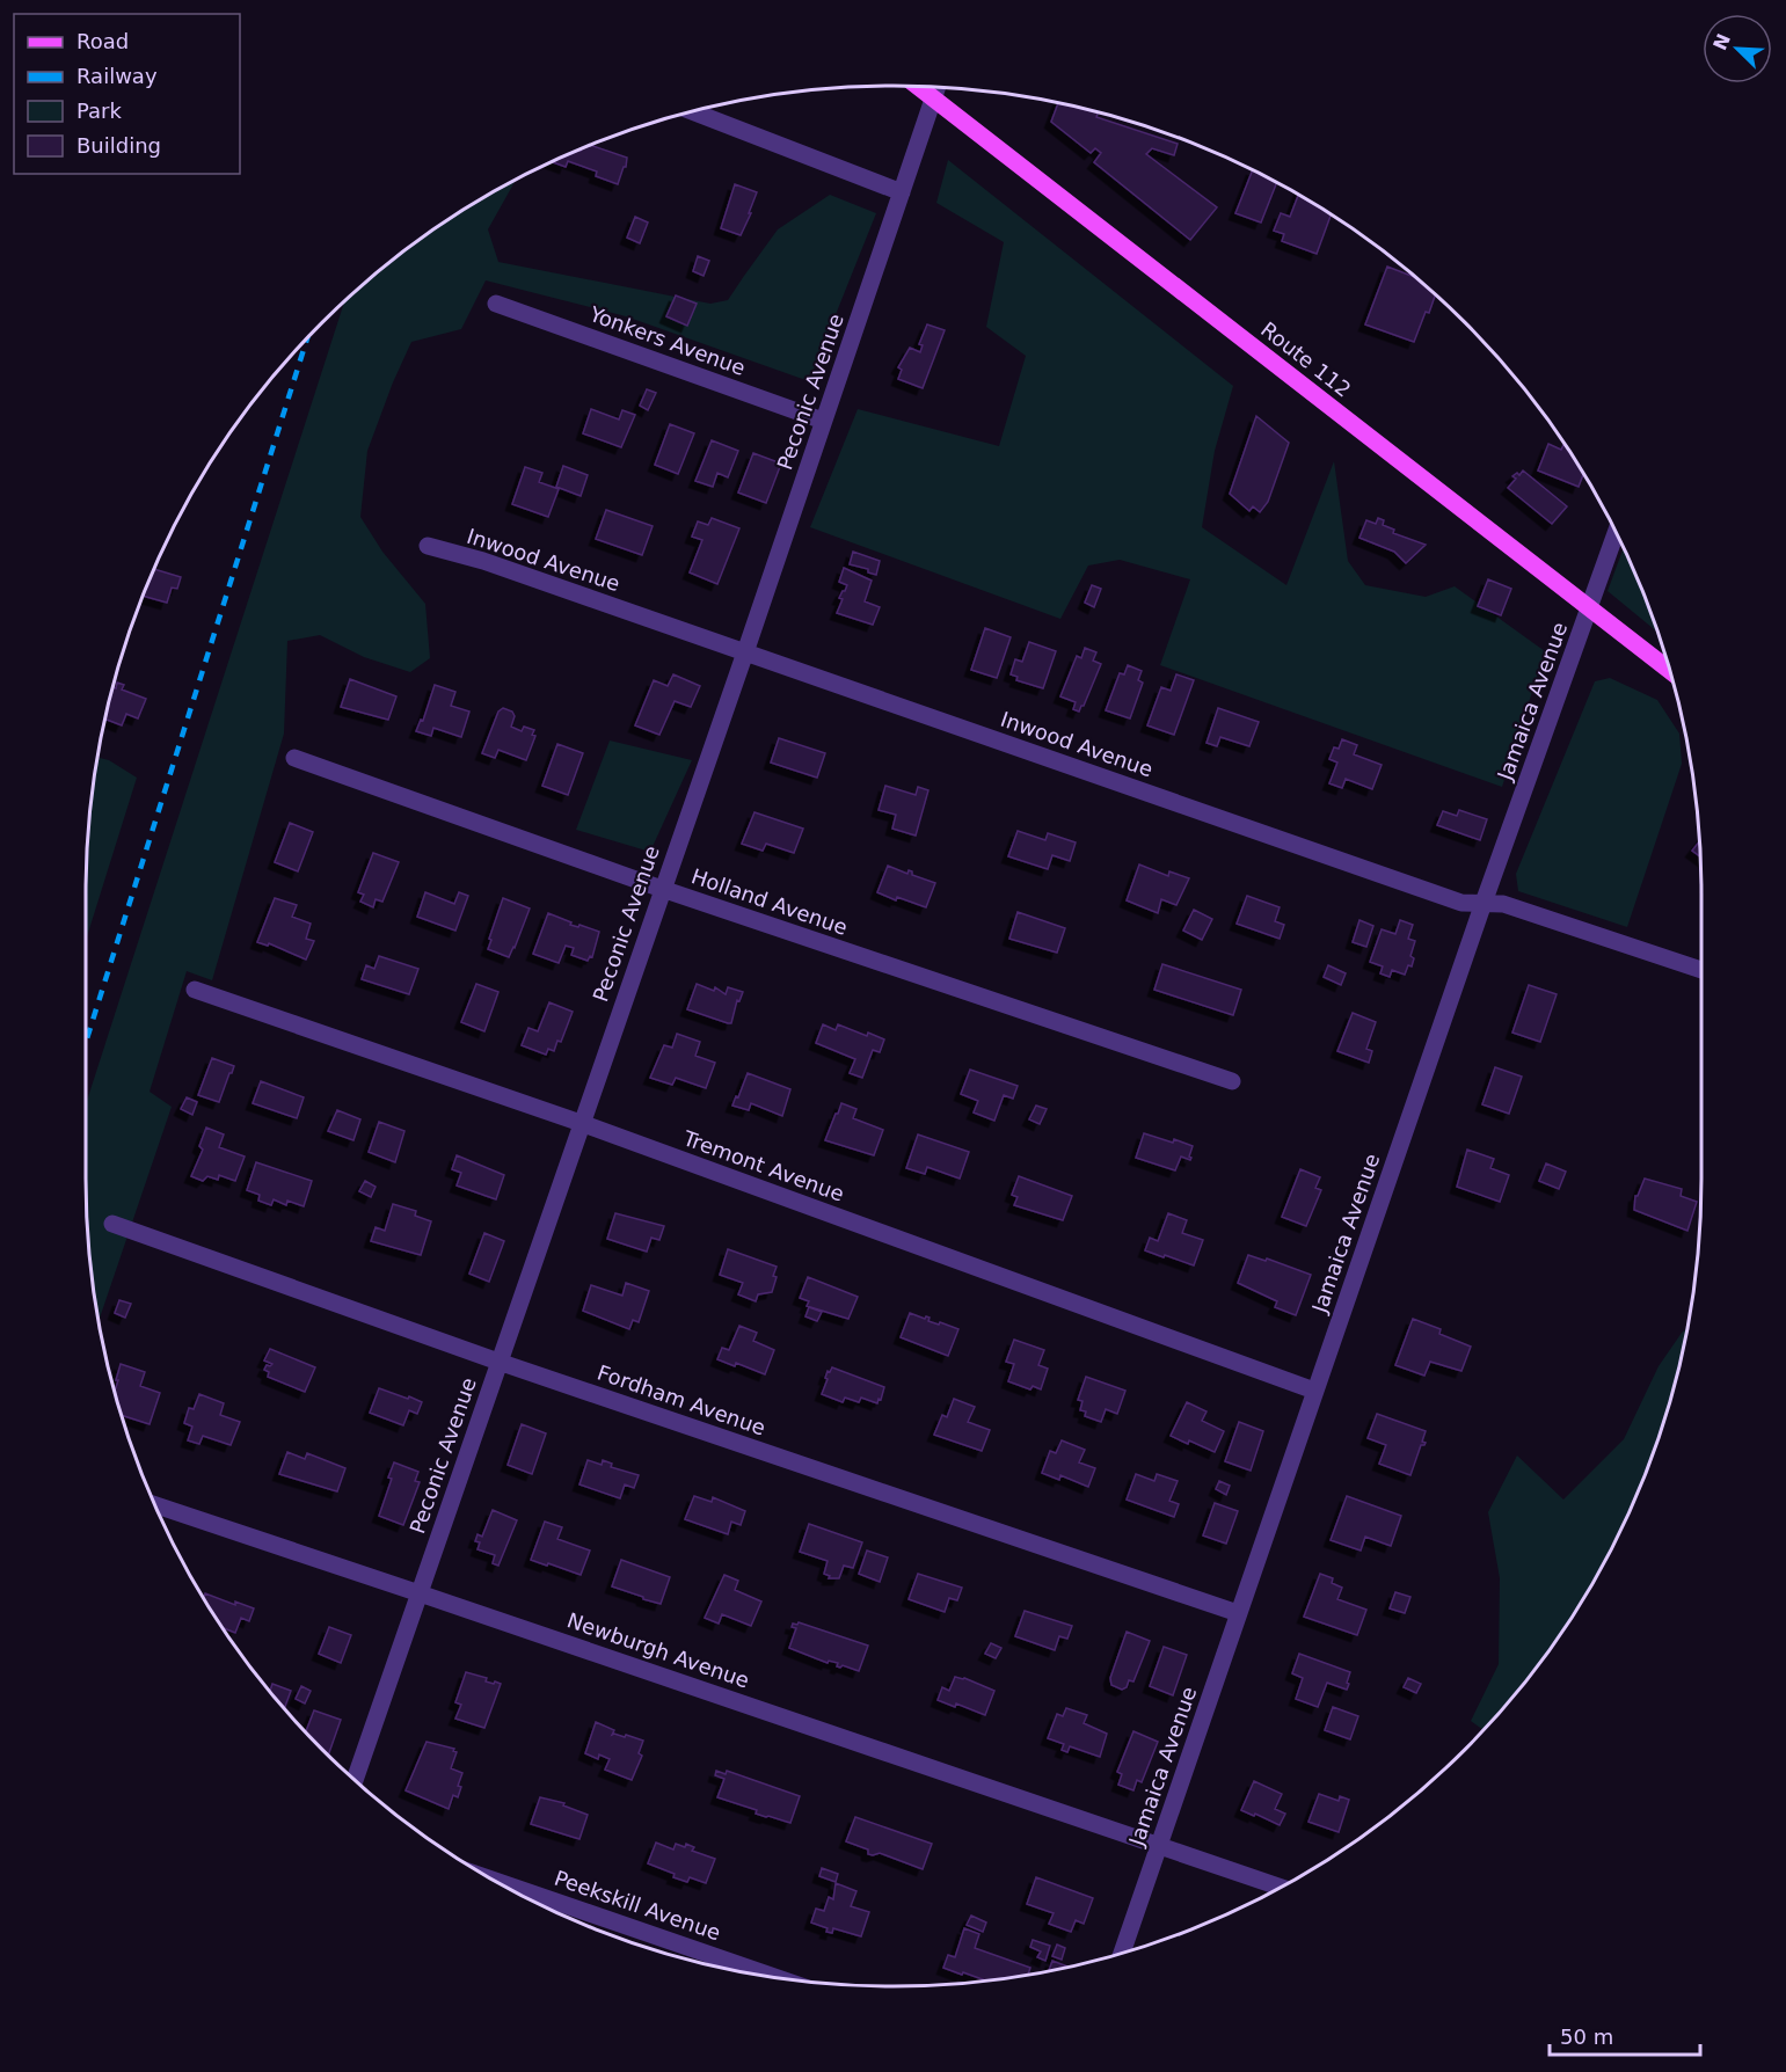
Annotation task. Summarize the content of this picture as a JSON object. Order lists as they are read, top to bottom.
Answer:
{
  "streets": {
    "main road": ["Route 112"],
    "street": [
      "Yonkers Avenue",
      "Peconic Avenue",
      "Inwood Avenue",
      "Jamaica Avenue",
      "Holland Avenue",
      "Tremont Avenue",
      "Fordham Avenue",
      "Newburgh Avenue",
      "Peekskill Avenue"
    ]
  },
  "crossings": [
    ["Yonkers Avenue", "Peconic Avenue"],
    ["Route 112", "Peconic Avenue"],
    ["Route 112", "Jamaica Avenue"],
    ["Peconic Avenue", "Inwood Avenue"],
    ["Peconic Avenue", "Holland Avenue"],
    ["Peconic Avenue", "Tremont Avenue"],
    ["Peconic Avenue", "Fordham Avenue"],
    ["Peconic Avenue", "Newburgh Avenue"],
    ["Inwood Avenue", "Jamaica Avenue"],
    ["Jamaica Avenue", "Tremont Avenue"],
    ["Jamaica Avenue", "Fordham Avenue"],
    ["Jamaica Avenue", "Newburgh Avenue"]
  ],
  "legend": [
    "Road",
    "Railway",
    "Park",
    "Building"
  ],
  "scale_bar": "50 m",
  "north": "top left"
}
